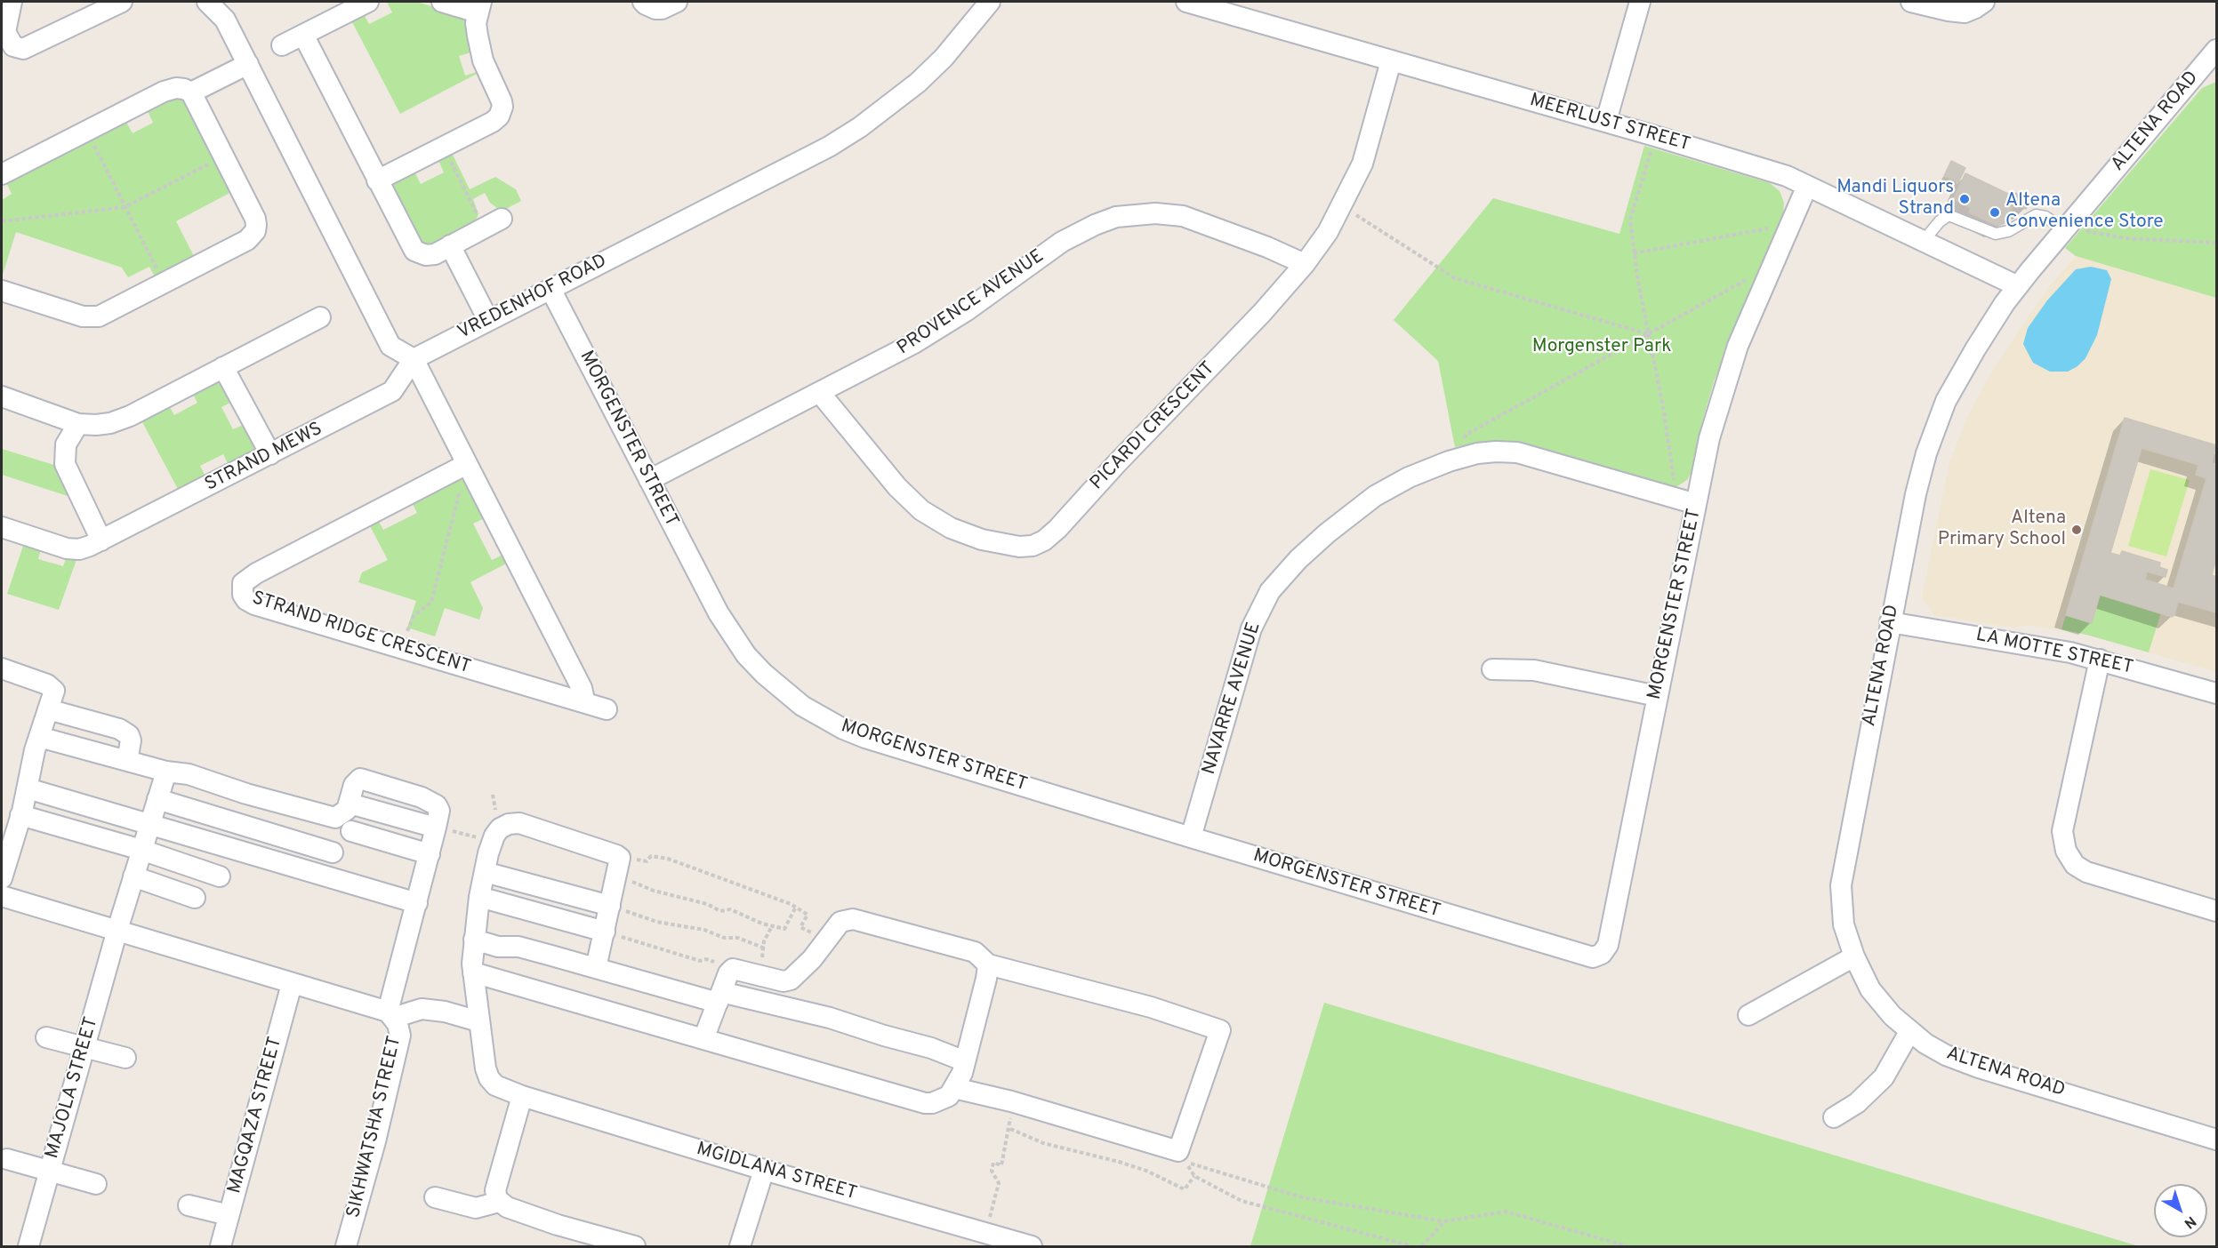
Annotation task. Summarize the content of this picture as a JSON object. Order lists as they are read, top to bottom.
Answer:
{
  "streets": {
    "street": [
      "ALTENA ROAD",
      "MEERLUST STREET",
      "VREDENHOF ROAD",
      "PROVENCE AVENUE",
      "PICARDI CRESCENT",
      "MORGENSTER STREET",
      "STRAND MEWS",
      "STRAND RIDGE CRESCENT",
      "LA MOTTE STREET",
      "NAVARRE AVENUE",
      "MAJOLA STREET",
      "MAGQAZA STREET",
      "SIKHWATSHA STREET",
      "MGIDLANA STREET"
    ]
  },
  "crossings": [
    ["ALTENA ROAD", "MEERLUST STREET"],
    ["ALTENA ROAD", "LA MOTTE STREET"],
    ["MEERLUST STREET", "PICARDI CRESCENT"],
    ["MEERLUST STREET", "MORGENSTER STREET"],
    ["VREDENHOF ROAD", "MORGENSTER STREET"],
    ["VREDENHOF ROAD", "STRAND MEWS"],
    ["PROVENCE AVENUE", "PICARDI CRESCENT"],
    ["PROVENCE AVENUE", "MORGENSTER STREET"],
    ["MORGENSTER STREET", "NAVARRE AVENUE"]
  ],
  "parks": ["Morgenster Park"],
  "places": ["Mandi Liquors Strand", "Altena Convenience Store", "Altena Primary School"],
  "north": "bottom right"
}
